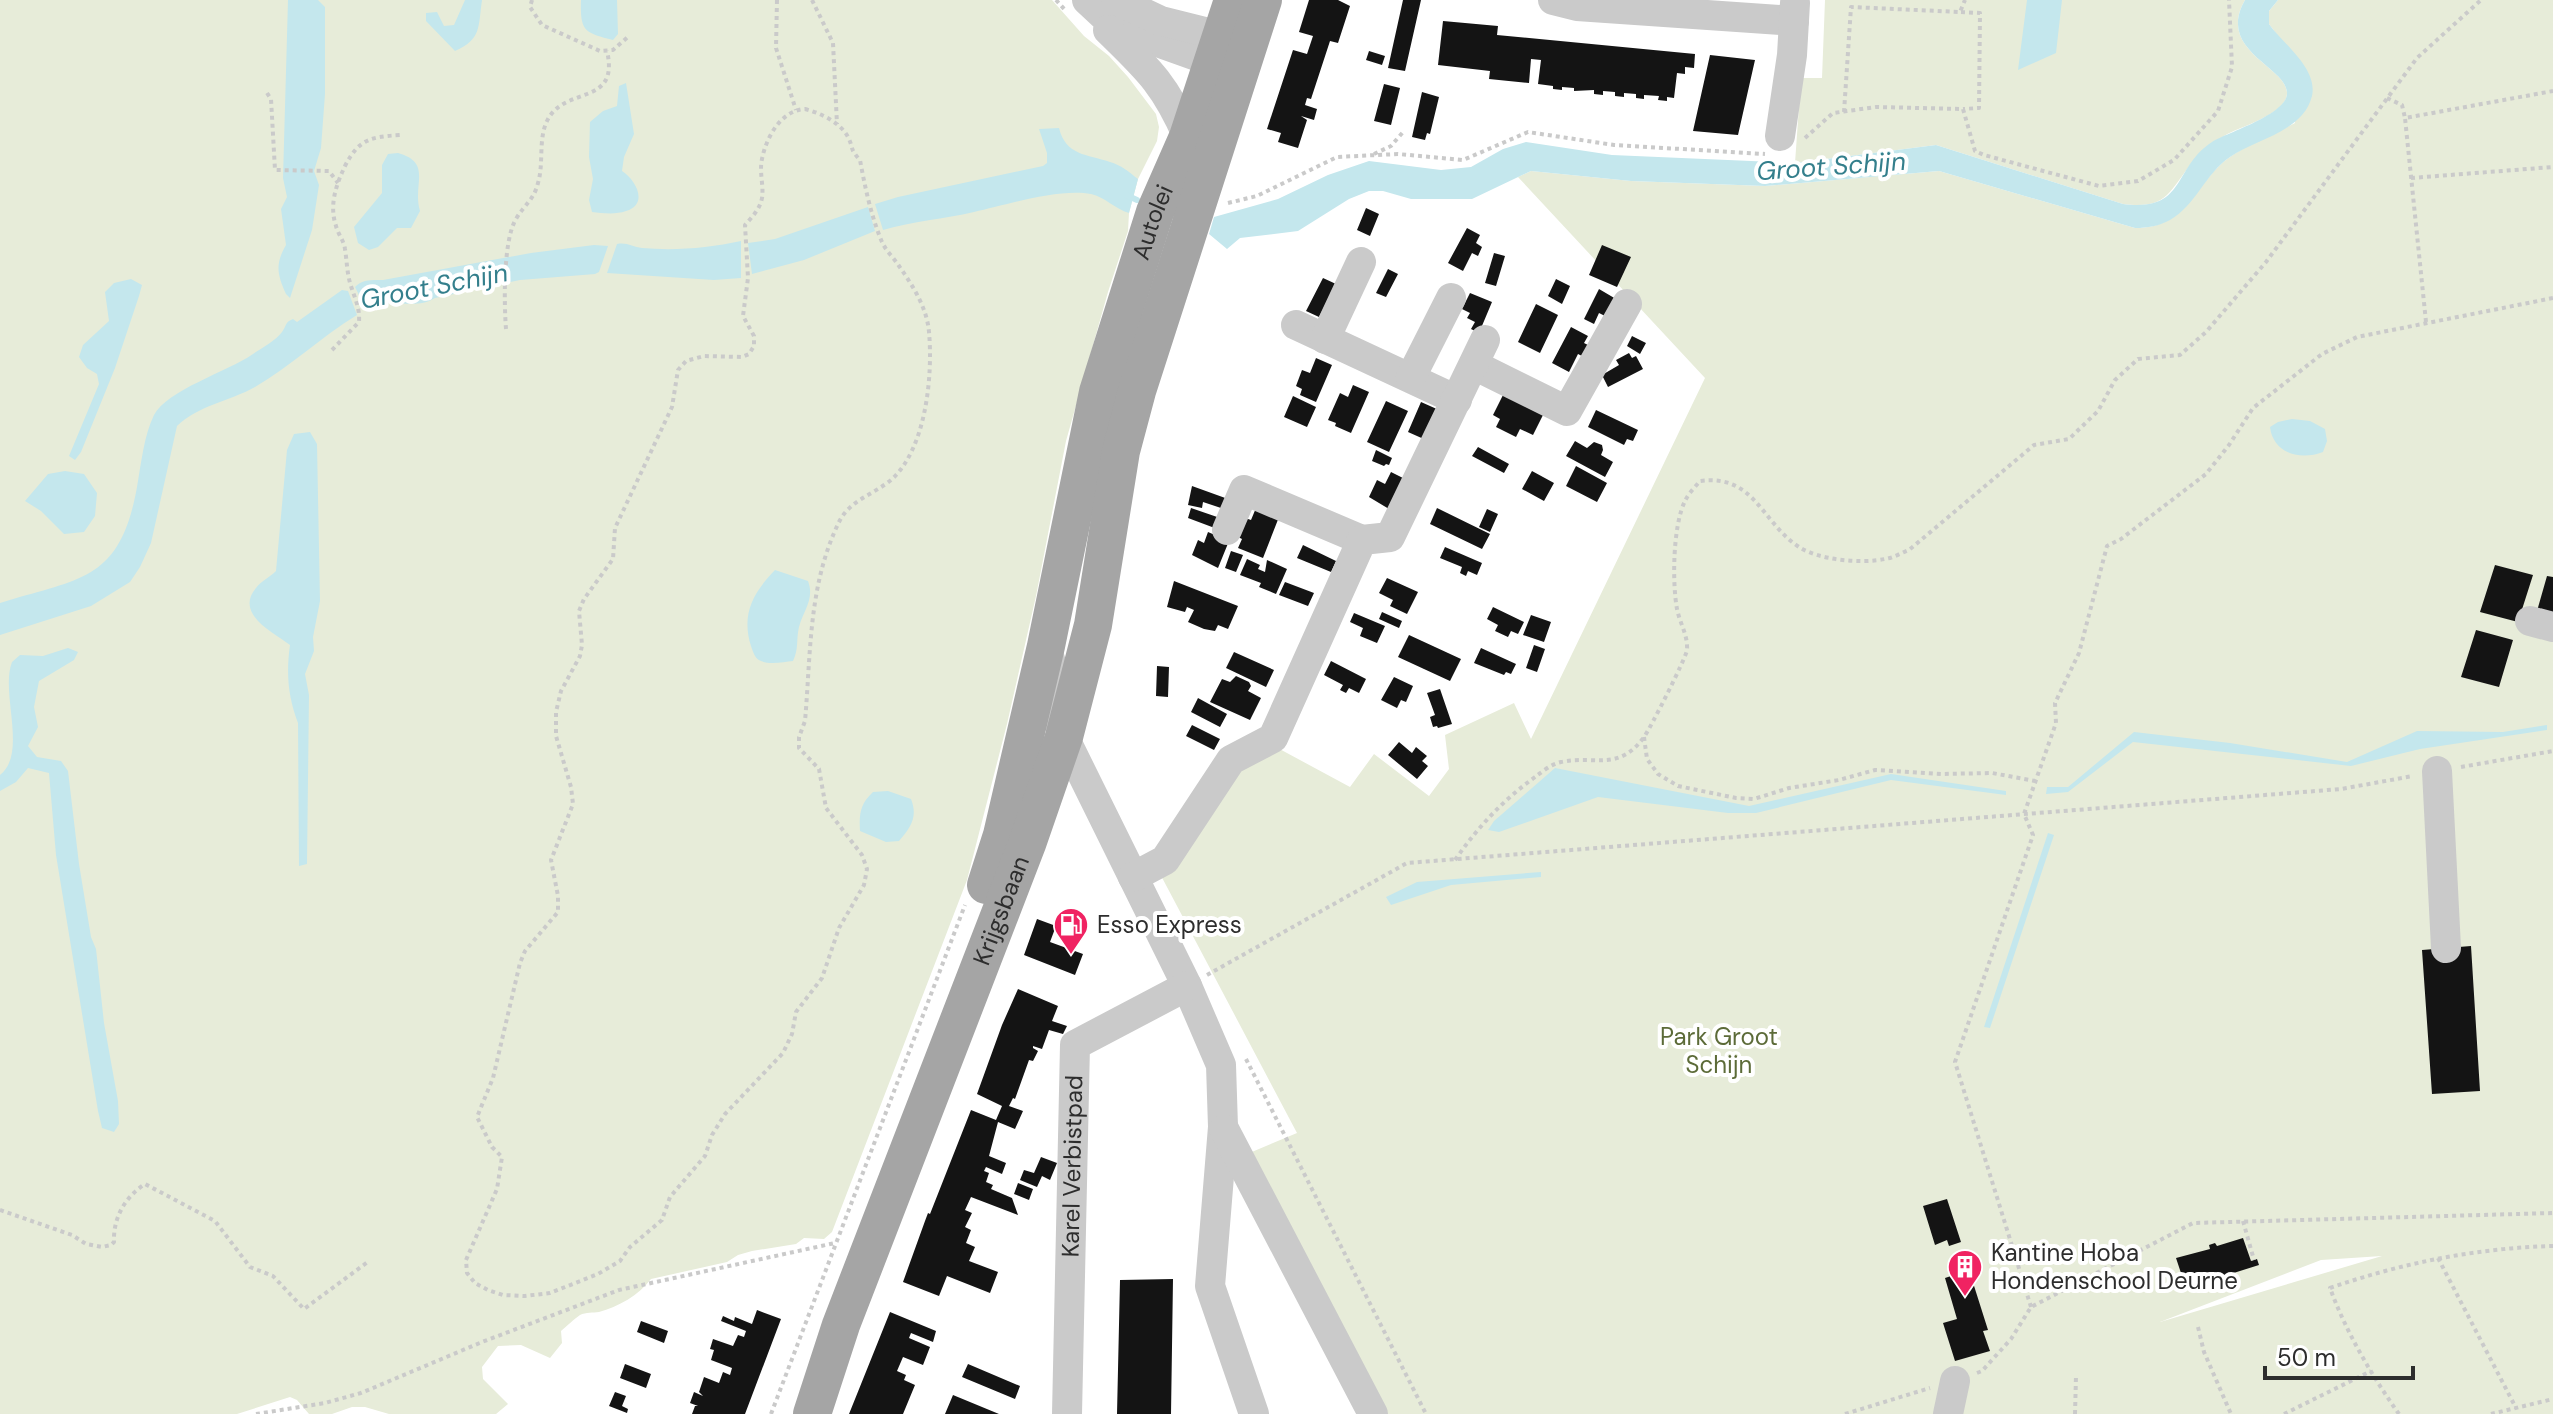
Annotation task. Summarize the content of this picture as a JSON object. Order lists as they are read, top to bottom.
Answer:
{
  "streets": {
    "main road": ["Autolei", "Krijgsbaan"],
    "street": ["Karel Verbistpad"]
  },
  "crossings": [
    ["Autolei", "Krijgsbaan"]
  ],
  "water": ["Groot Schijn"],
  "parks": ["Park Groot Schijn"],
  "places": {
    "fuel station": ["Esso Express"],
    "building": ["Kantine Hoba Hondenschool Deurne"]
  },
  "scale_bar": "50 m"
}
